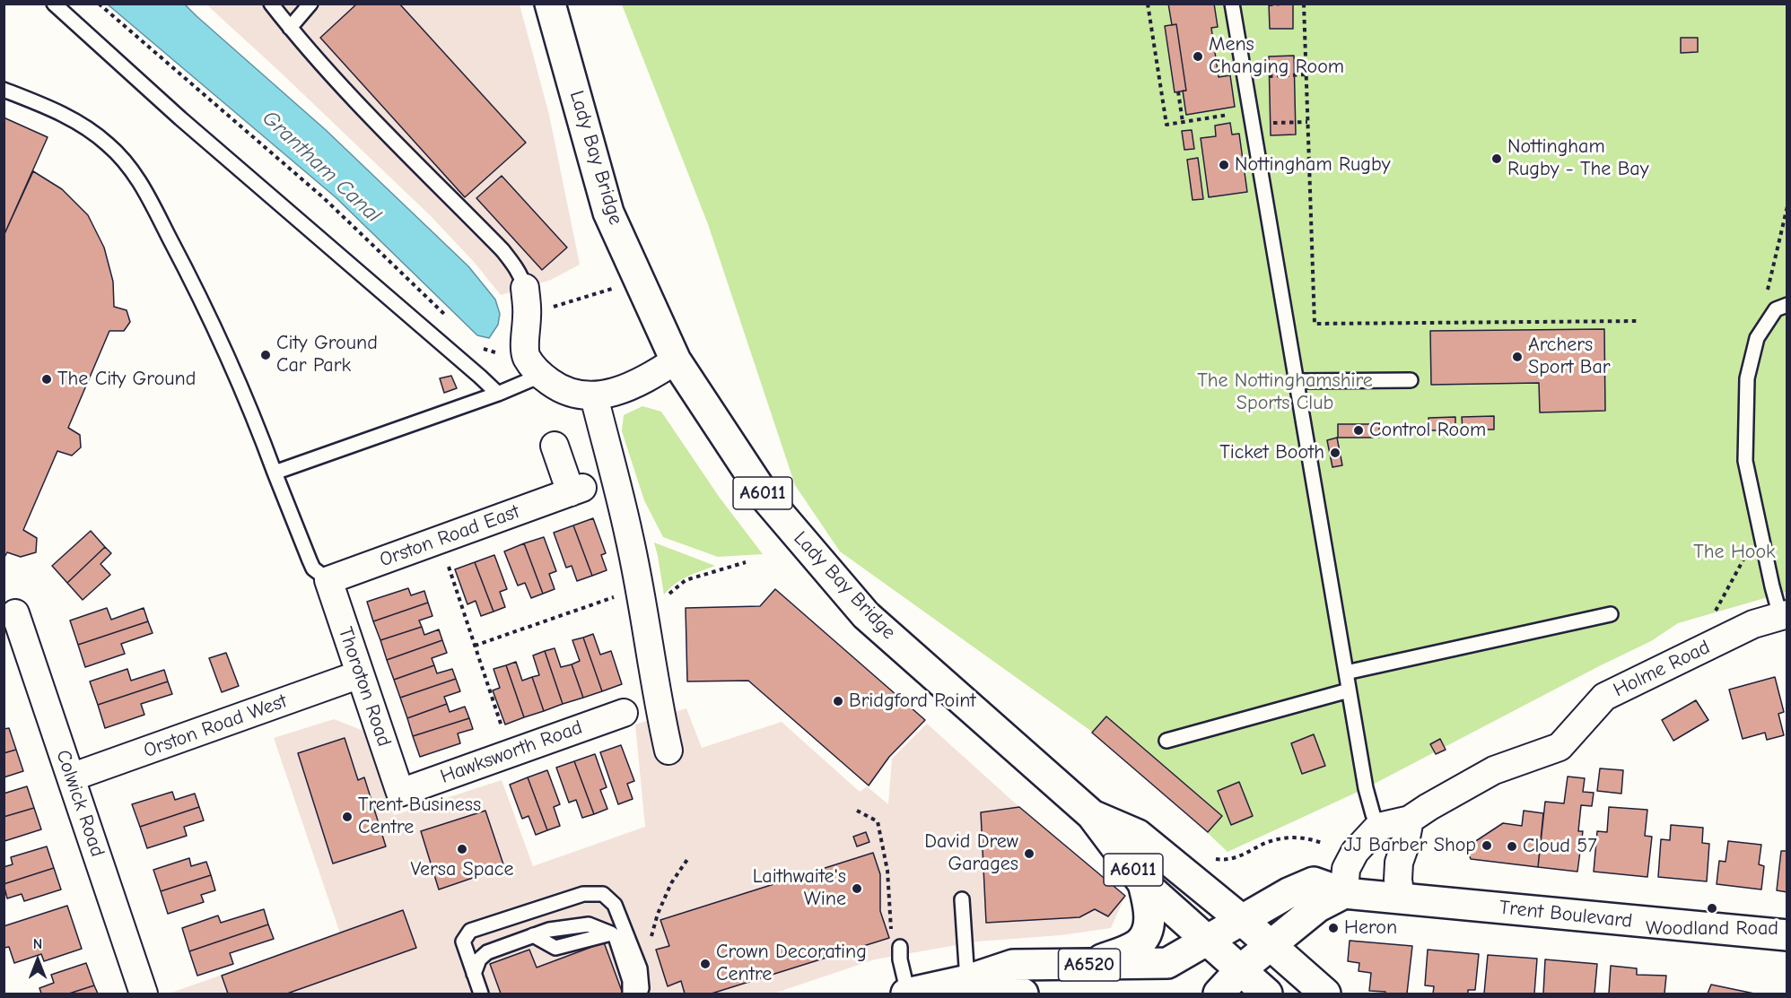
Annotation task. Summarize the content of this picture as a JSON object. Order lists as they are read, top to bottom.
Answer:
{
  "streets": {
    "main road": [
      "Lady Bay Bridge",
      "A6011",
      "Trent Boulevard",
      "A6520"
    ],
    "street": [
      "Orston Road East",
      "Holme Road",
      "Thoroton Road",
      "Orston Road West",
      "Hawksworth Road",
      "Colwick Road"
    ]
  },
  "crossings": [
    ["Lady Bay Bridge", "A6011"],
    ["Lady Bay Bridge", "Trent Boulevard"],
    ["Lady Bay Bridge", "A6520"],
    ["A6011", "Trent Boulevard"],
    ["A6011", "A6520"],
    ["Orston Road East", "Thoroton Road"],
    ["Thoroton Road", "Orston Road West"],
    ["Thoroton Road", "Hawksworth Road"],
    ["Orston Road West", "Colwick Road"],
    ["Trent Boulevard", "A6520"]
  ],
  "water": ["Grantham Canal"],
  "parks": ["The Nottinghamshire Sports Club", "The Hook"],
  "places": [
    "Mens Changing Room",
    "Nottingham Rugby - The Bay",
    "Nottingham Rugby",
    "City Ground Car Park",
    "Archers Sport Bar",
    "The City Ground",
    "Control Room",
    "Ticket Booth",
    "Bridgford Point",
    "Trent Business Centre",
    "JJ Barber Shop",
    "Cloud 57",
    "Versa Space",
    "David Drew Garages",
    "Laithwaite's Wine",
    "Woodland Road",
    "Heron",
    "Crown Decorating Centre"
  ],
  "north": "top"
}
